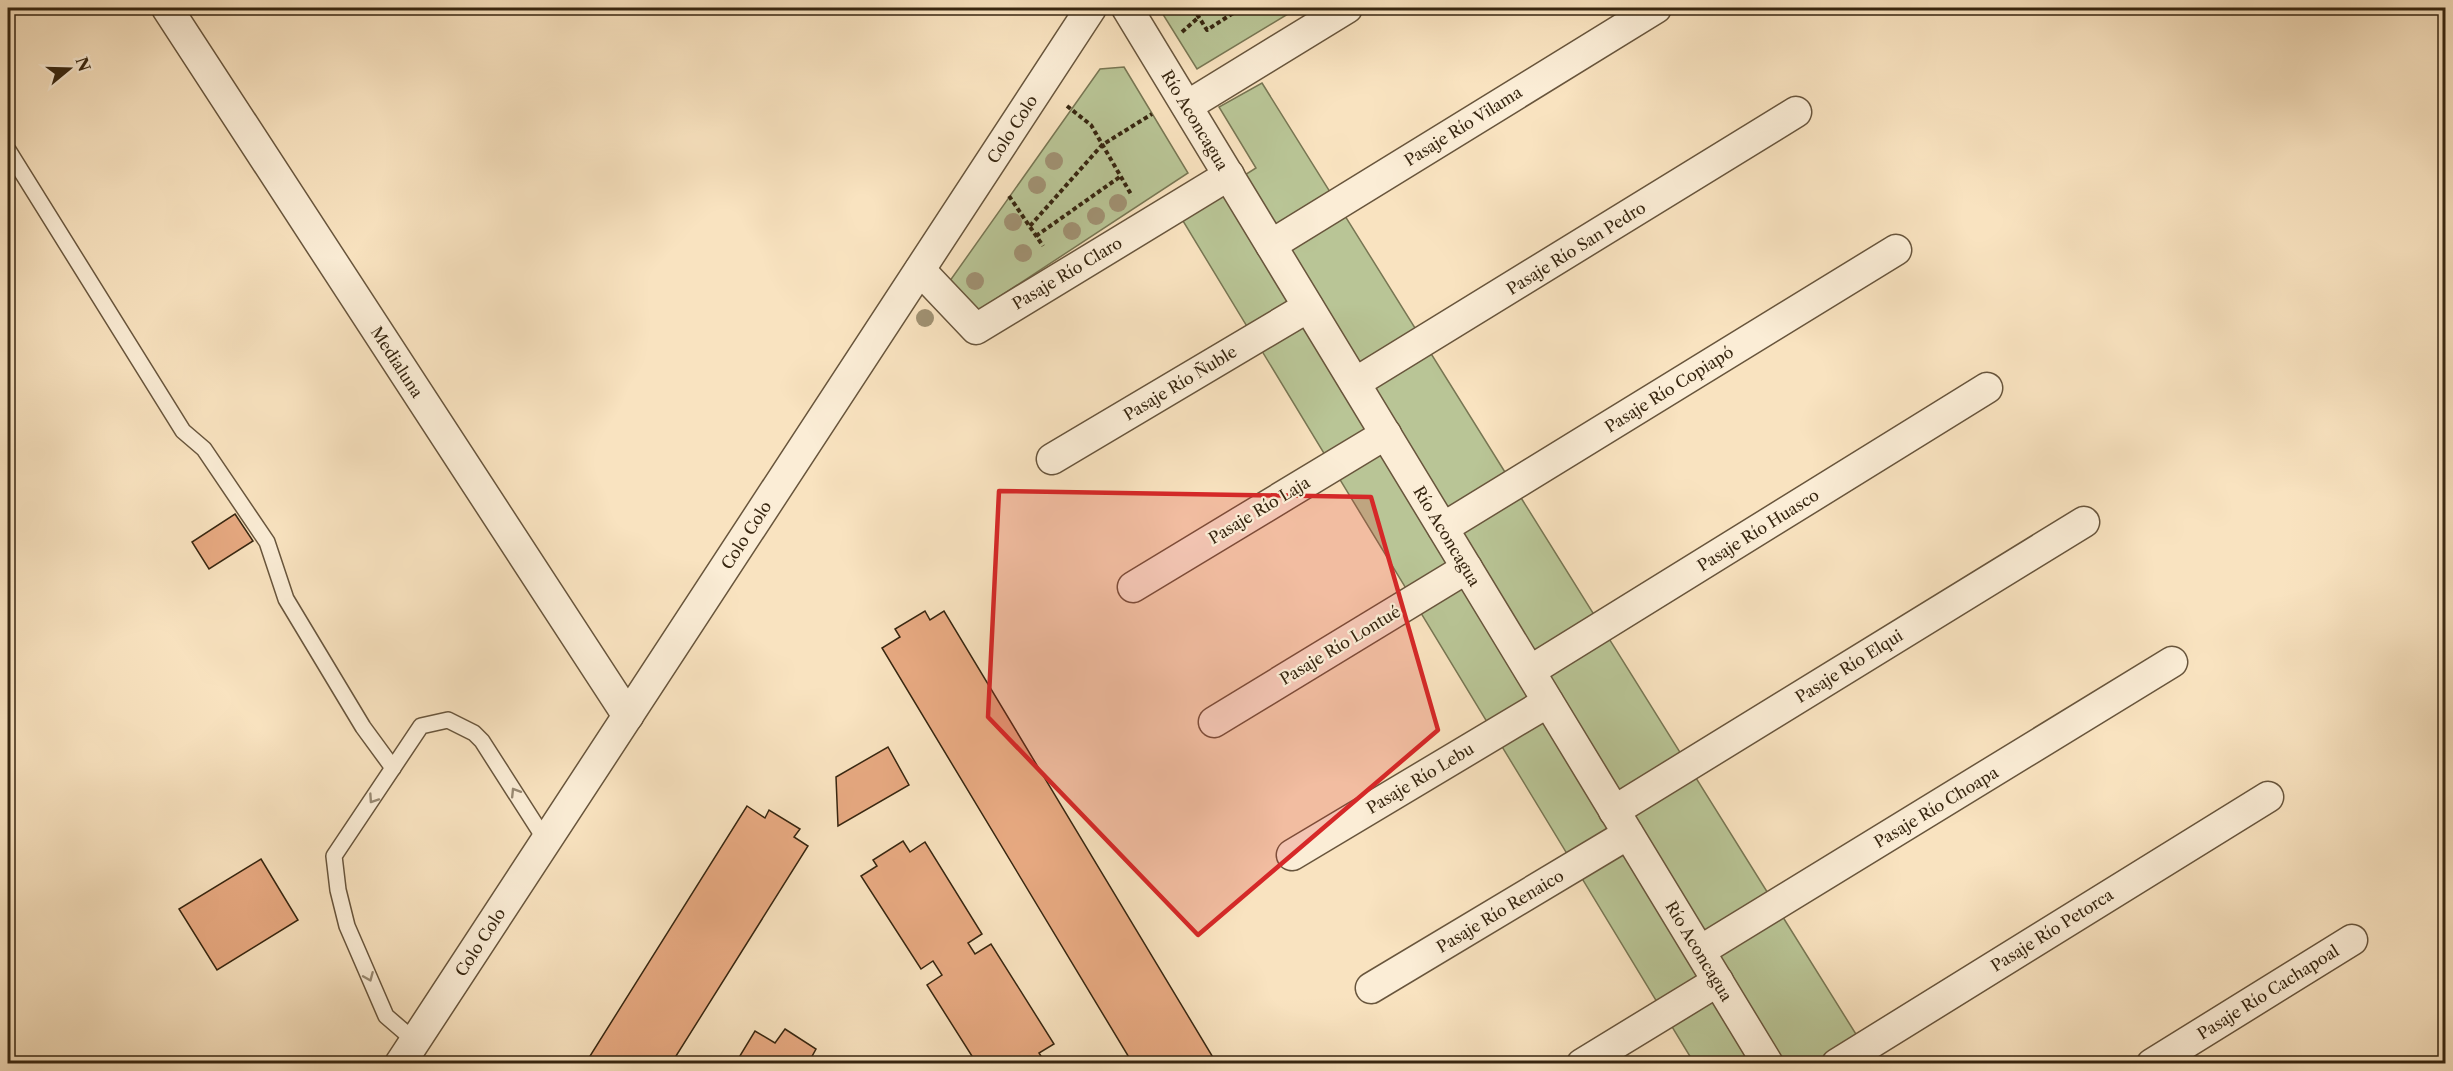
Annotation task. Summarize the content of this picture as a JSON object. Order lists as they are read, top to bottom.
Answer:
{
  "streets": {
    "street": [
      "Río Aconcagua",
      "Pasaje Río Vilama",
      "Colo Colo",
      "Pasaje Río San Pedro",
      "Pasaje Río Claro",
      "Medialuna",
      "Pasaje Río Ñuble",
      "Pasaje Río Copiapó",
      "Pasaje Río Laja",
      "Pasaje Río Huasco",
      "Pasaje Río Lontué",
      "Pasaje Río Elqui",
      "Pasaje Río Lebu",
      "Pasaje Río Choapa",
      "Pasaje Río Renaico",
      "Pasaje Río Petorca",
      "Pasaje Río Cachapoal"
    ]
  },
  "crossings": [
    ["Río Aconcagua", "Pasaje Río Vilama"],
    ["Río Aconcagua", "Pasaje Río San Pedro"],
    ["Río Aconcagua", "Pasaje Río Claro"],
    ["Río Aconcagua", "Pasaje Río Ñuble"],
    ["Río Aconcagua", "Pasaje Río Copiapó"],
    ["Río Aconcagua", "Pasaje Río Laja"],
    ["Río Aconcagua", "Pasaje Río Huasco"],
    ["Río Aconcagua", "Pasaje Río Lontué"],
    ["Río Aconcagua", "Pasaje Río Elqui"],
    ["Río Aconcagua", "Pasaje Río Lebu"],
    ["Río Aconcagua", "Pasaje Río Choapa"],
    ["Río Aconcagua", "Pasaje Río Renaico"],
    ["Colo Colo", "Pasaje Río Claro"],
    ["Colo Colo", "Medialuna"],
    ["Pasaje Río Elqui", "Pasaje Río Renaico"]
  ],
  "north": "right"
}
